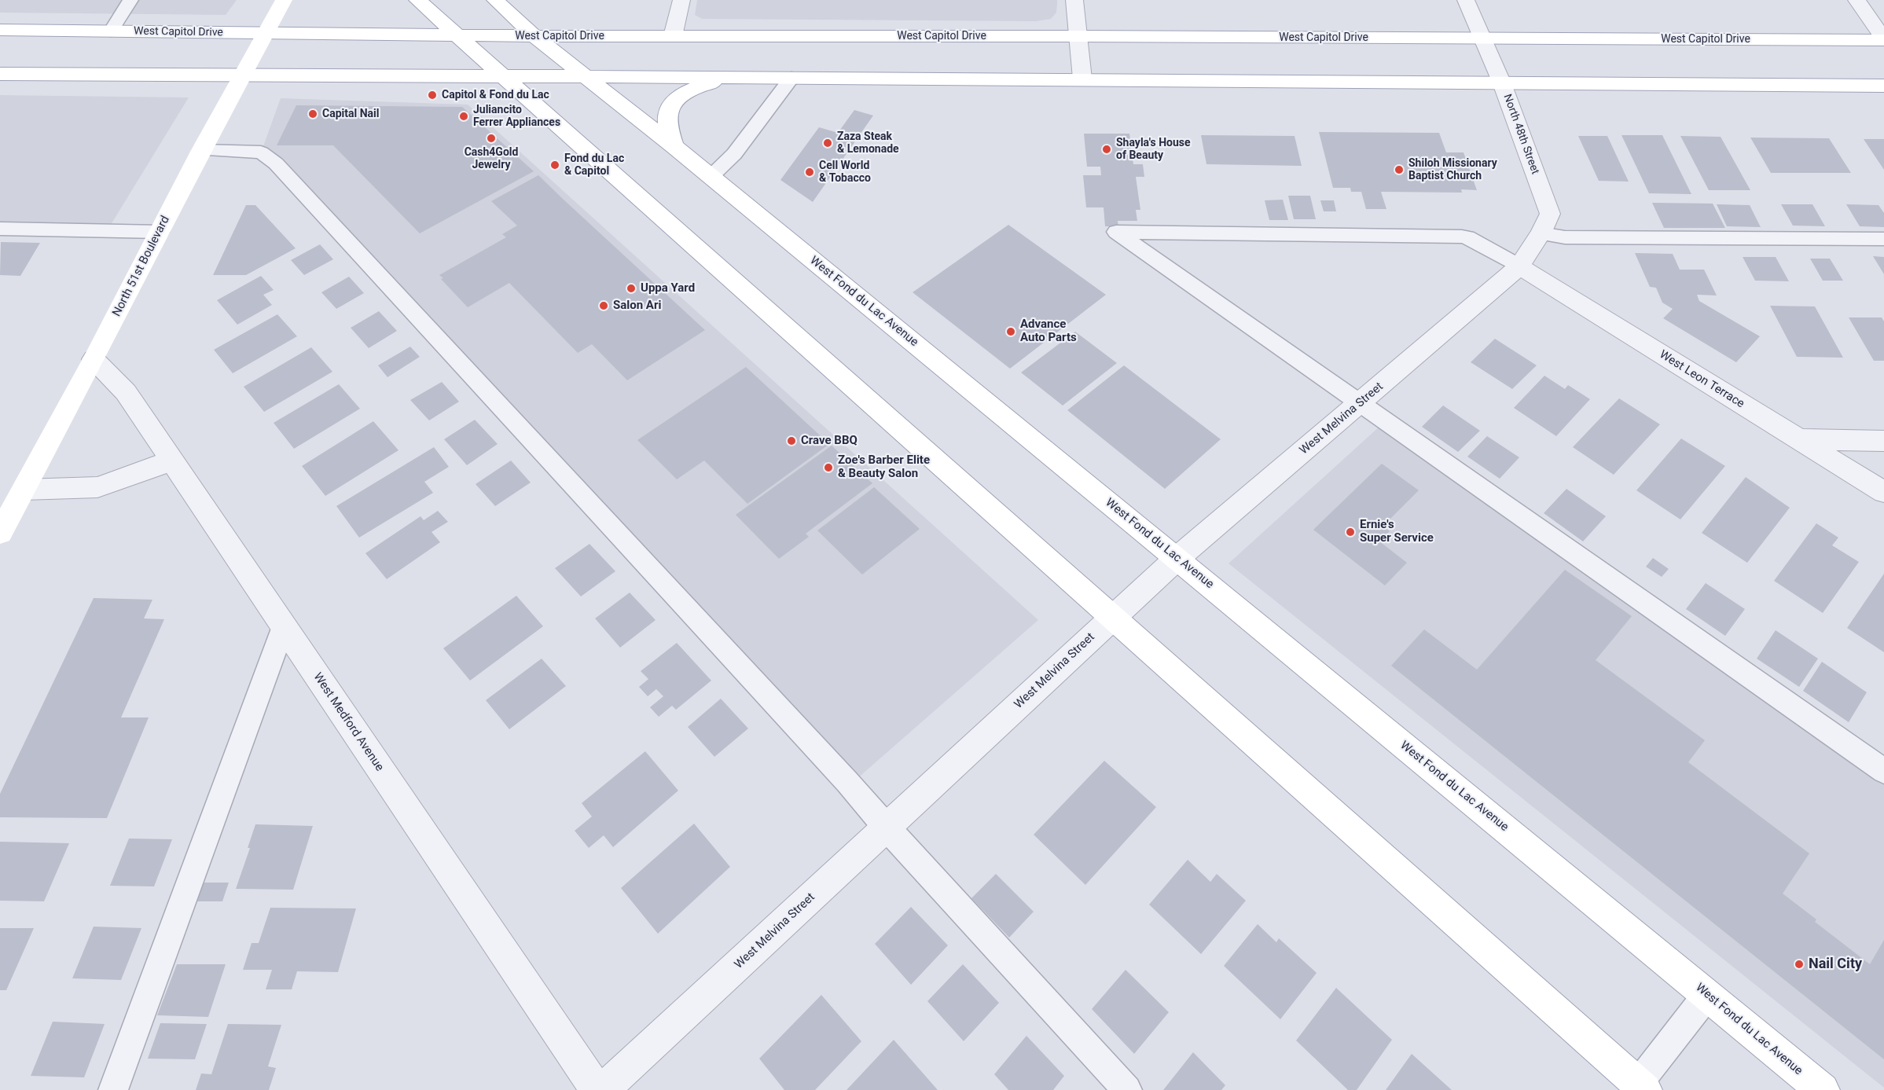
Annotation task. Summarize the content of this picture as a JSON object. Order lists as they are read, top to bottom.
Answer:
{
  "streets": {
    "main road": ["West Capitol Drive", "North 51st Boulevard", "West Fond du Lac Avenue"],
    "street": [
      "North 48th Street",
      "West Leon Terrace",
      "West Melvina Street",
      "West Medford Avenue"
    ]
  },
  "crossings": [
    ["West Capitol Drive", "North 48th Street"],
    ["West Capitol Drive", "North 51st Boulevard"],
    ["West Capitol Drive", "West Fond du Lac Avenue"],
    ["North 48th Street", "West Leon Terrace"],
    ["North 48th Street", "West Melvina Street"],
    ["North 51st Boulevard", "West Medford Avenue"],
    ["West Fond du Lac Avenue", "West Melvina Street"],
    ["West Leon Terrace", "West Melvina Street"]
  ],
  "places": [
    "Capitol & Fond du Lac",
    "Capital Nail",
    "Juliancito Ferrer Appliances",
    "Cash4Gold Jewelry",
    "Zaza Steak & Lemonade",
    "Shayla's House of Beauty",
    "Fond du Lac & Capitol",
    "Shiloh Missionary Baptist Church",
    "Cell World & Tobacco",
    "Uppa Yard",
    "Salon Ari",
    "Advance Auto Parts",
    "Crave BBQ",
    "Zoe's Barber Elite & Beauty Salon",
    "Ernie's Super Service",
    "Nail City"
  ]
}
